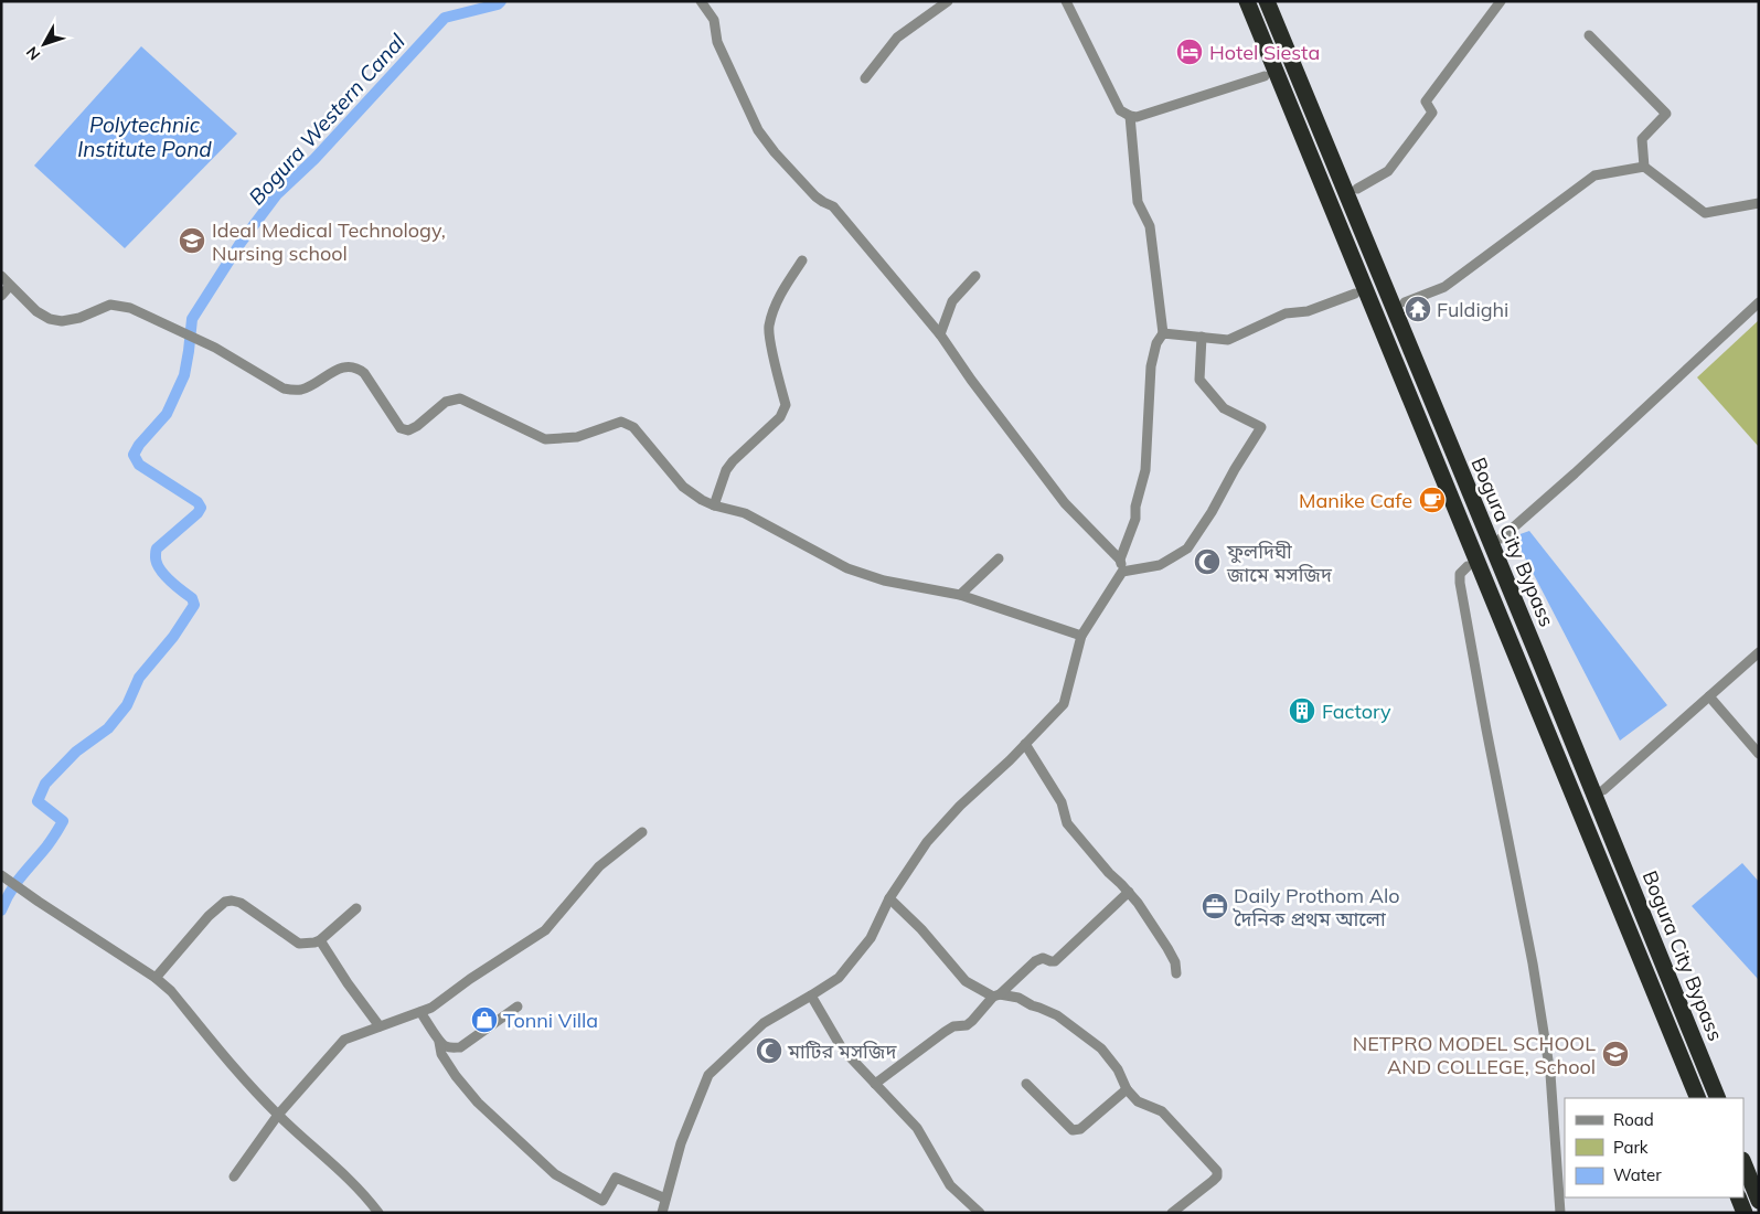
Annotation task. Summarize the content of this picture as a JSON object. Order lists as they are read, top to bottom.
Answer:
{
  "streets": {
    "highway": ["Bogura City Bypass"]
  },
  "water": ["Bogura Western Canal", "Polytechnic Institute Pond"],
  "places": {
    "hotel": ["Hotel Siesta"],
    "school or university": ["Ideal Medical Technology, Nursing school", "NETPRO MODEL SCHOOL AND COLLEGE, School"],
    "temple": ["Fuldighi"],
    "cafe": ["Manike Cafe"],
    "mosque": ["ফুলদিঘী জামে মসজিদ", "মাটির মসজিদ"],
    "building": ["Factory"],
    "office": ["Daily Prothom Alo দৈনিক প্রথম আলো"],
    "shop": ["Tonni Villa"]
  },
  "legend": ["Road", "Park", "Water"],
  "north": "bottom left"
}
